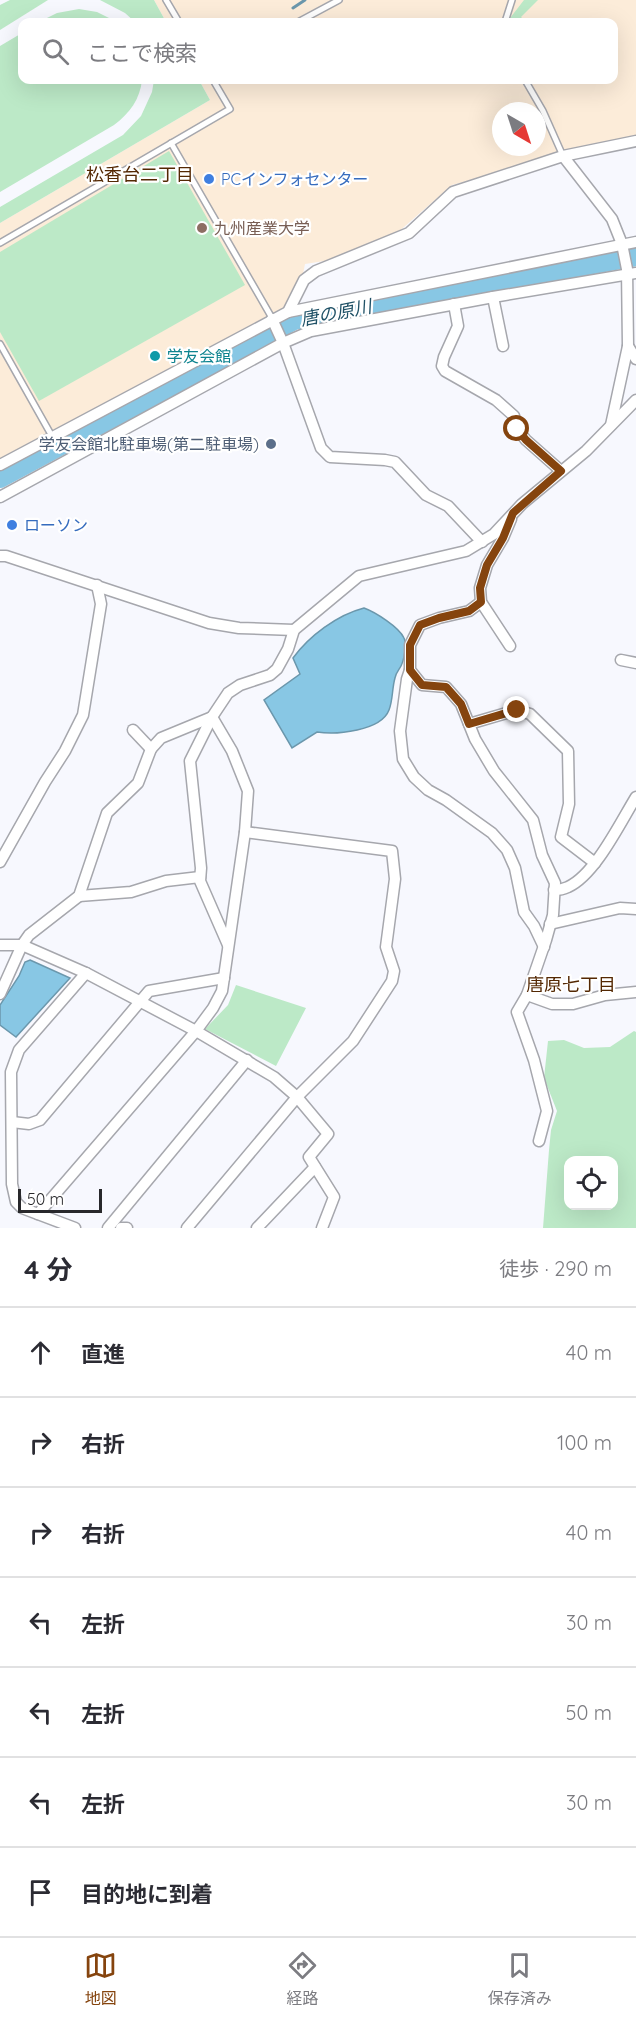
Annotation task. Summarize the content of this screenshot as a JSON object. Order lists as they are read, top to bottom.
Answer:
{
  "districts": ["松香台二丁目", "唐原七丁目"],
  "water": ["唐の原川"],
  "places": [
    "PCインフォセンター",
    "九州産業大学",
    "学友会館",
    "学友会館北駐車場(第二駐車場)",
    "ローソン"
  ],
  "scale_bar": "50 m",
  "north": "bottom right",
  "page": {
    "search": "ここで検索",
    "scale": "50 m",
    "heading": ["4 分", "徒歩 · 290 m"],
    "list": [
      ["直進", "40 m"],
      ["右折", "100 m"],
      ["右折", "40 m"],
      ["左折", "30 m"],
      ["左折", "50 m"],
      ["左折", "30 m"],
      "目的地に到着"
    ],
    "nav": ["地図", "経路", "保存済み"]
  }
}
